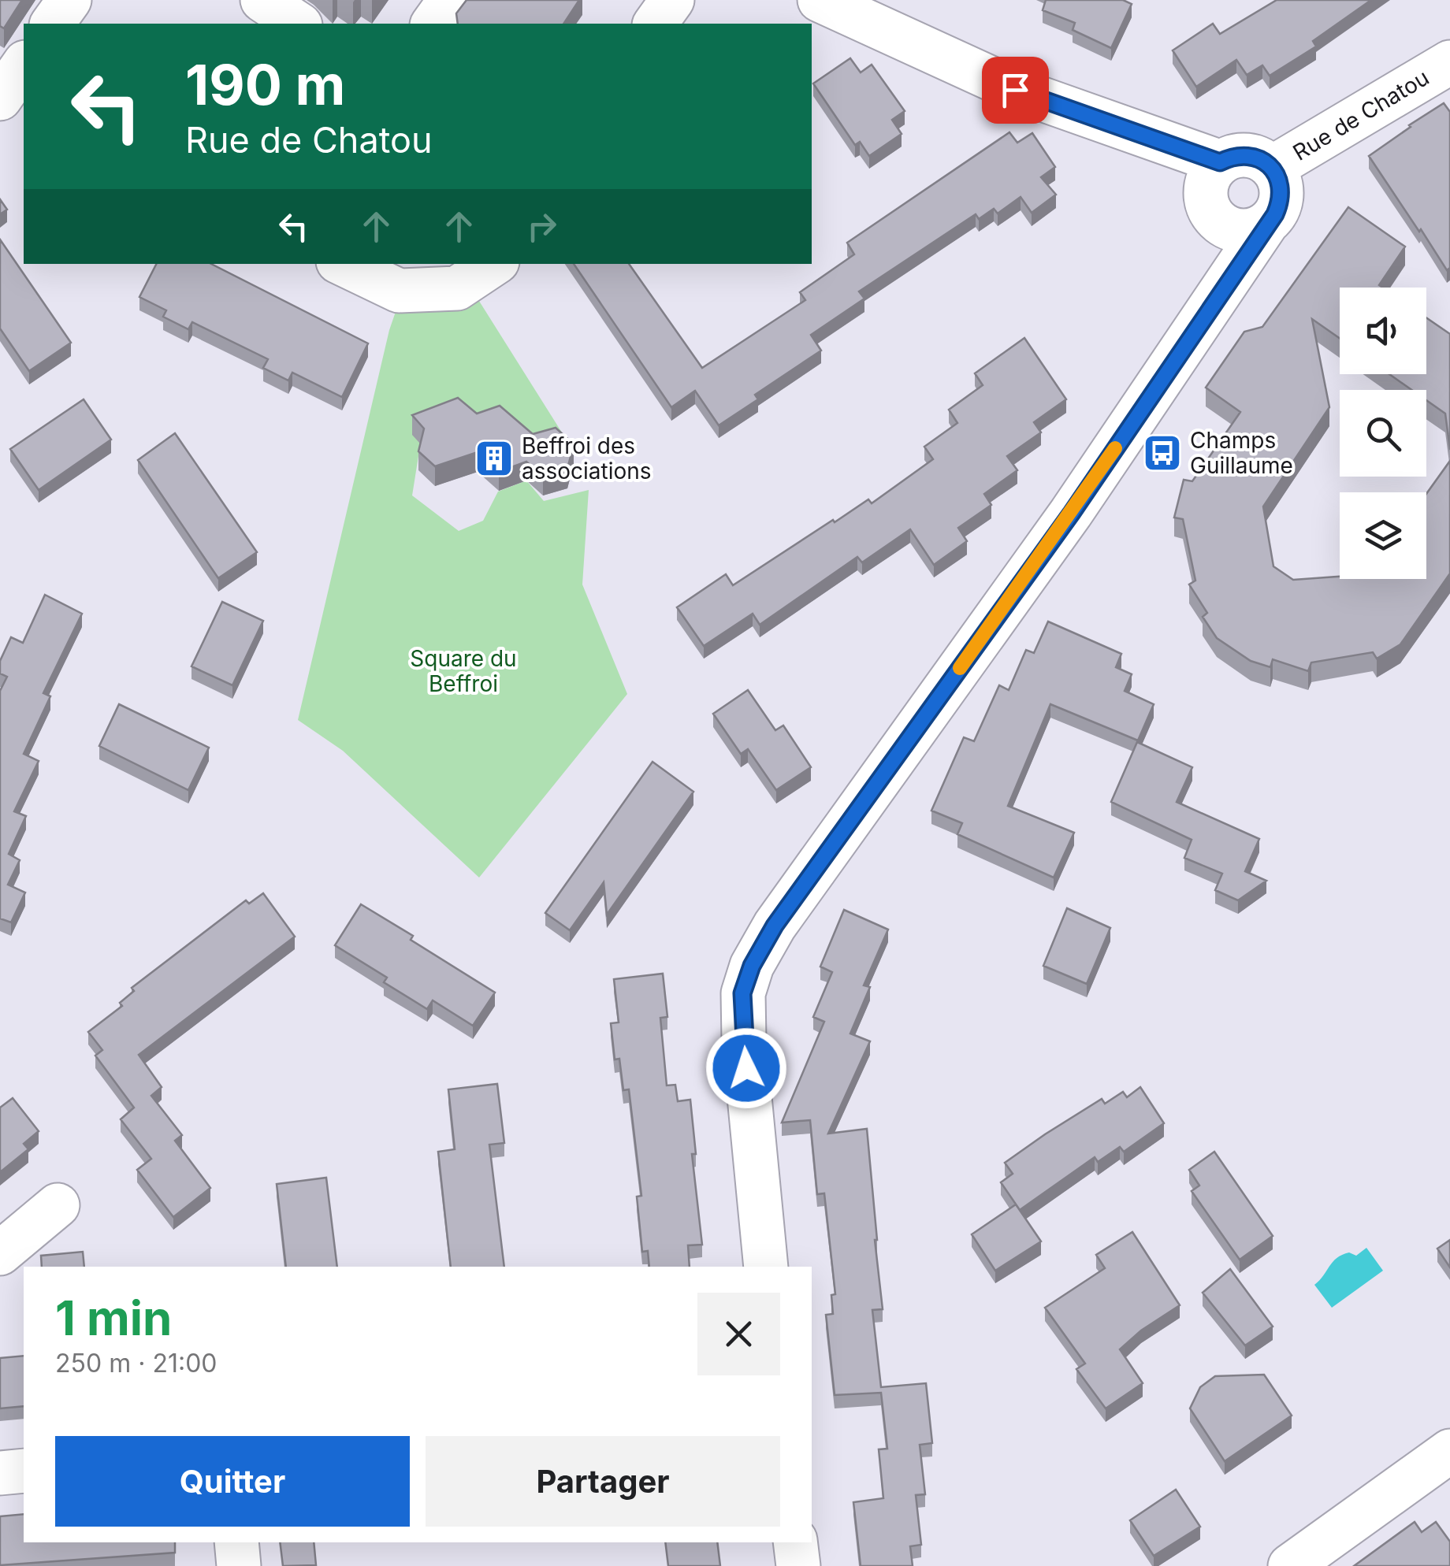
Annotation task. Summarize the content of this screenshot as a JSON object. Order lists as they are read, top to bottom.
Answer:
{
  "streets": {
    "street": ["Rue de Chatou"]
  },
  "parks": ["Square du Beffroi"],
  "places": {
    "bus stop": ["Champs Guillaume"],
    "building": ["Beffroi des associations"]
  },
  "page": {
    "turn": ["190 m", "Rue de Chatou"],
    "heading": ["1 min", "250 m · 21:00"],
    "buttons": ["Quitter", "Partager"]
  }
}
